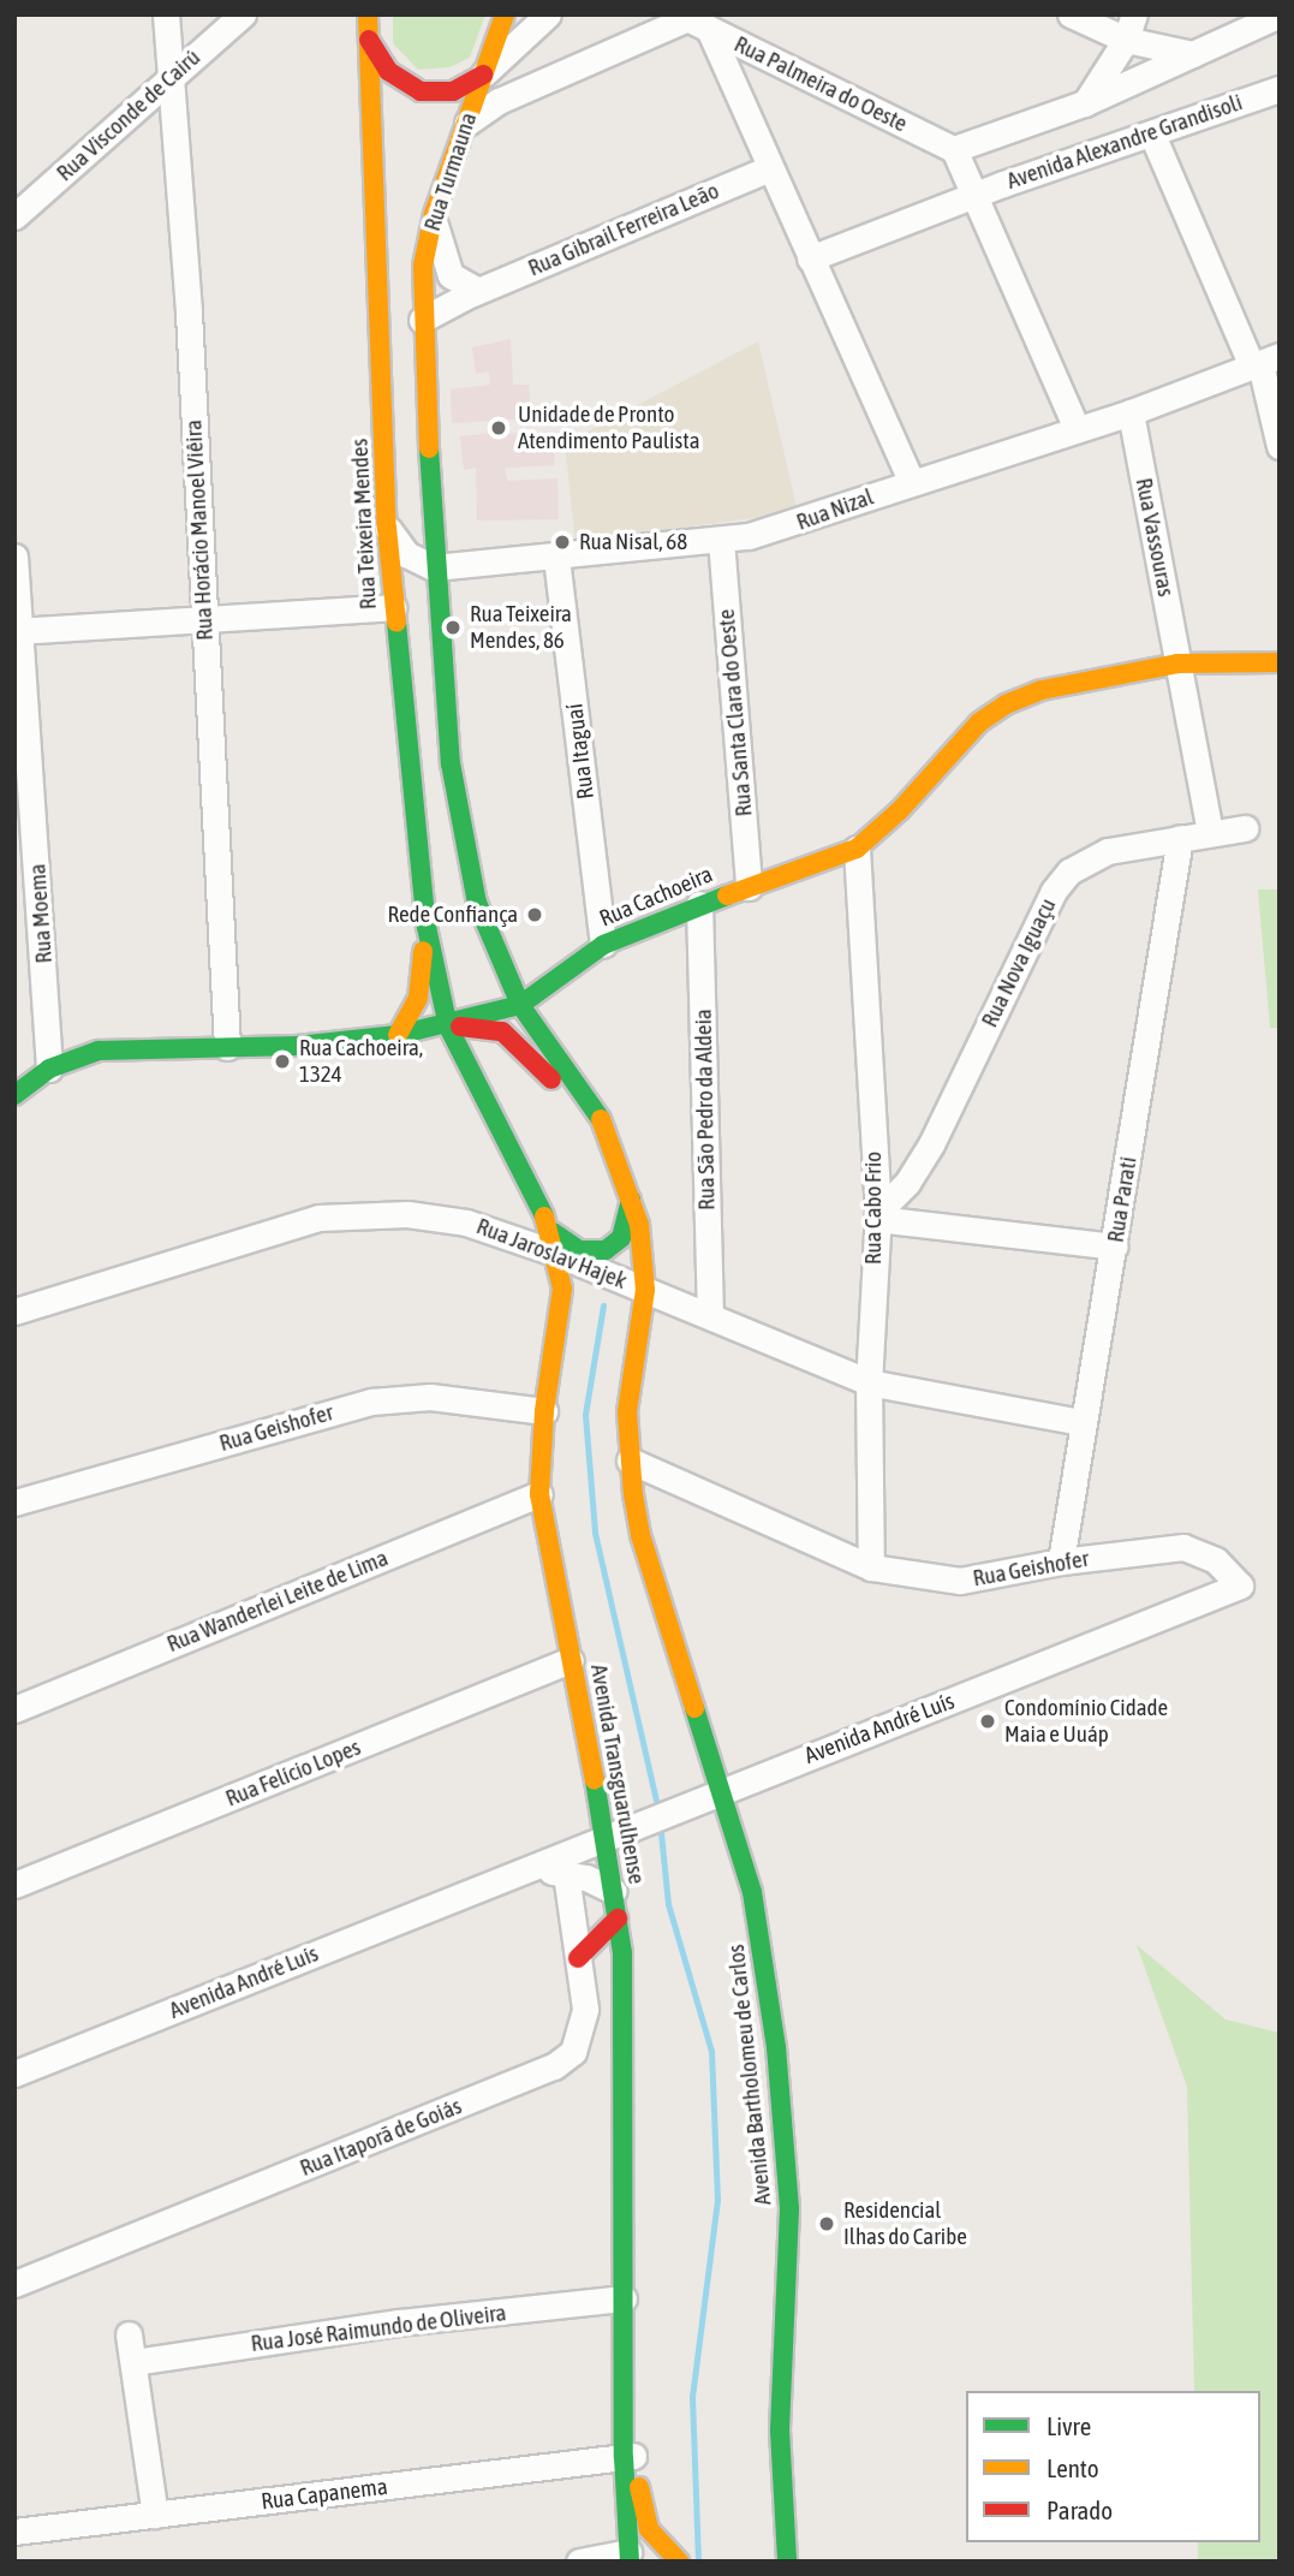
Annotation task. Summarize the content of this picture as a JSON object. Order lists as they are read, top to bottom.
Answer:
{
  "streets": {
    "main road": [
      "Rua Turmauna",
      "Rua Teixeira Mendes",
      "Rua Cachoeira",
      "Avenida Transguarulhense",
      "Avenida Bartholomeu de Carlos"
    ],
    "street": [
      "Rua Palmeira do Oeste",
      "Rua Visconde de Cairú",
      "Avenida Alexandre Grandisoli",
      "Rua Gibrail Ferreira Leão",
      "Rua Nizal",
      "Rua Horácio Manoel Viêira",
      "Rua Vassouras",
      "Rua Santa Clara do Oeste",
      "Rua Itaguaí",
      "Rua Moema",
      "Rua Nova Iguaçu",
      "Rua São Pedro da Aldeia",
      "Rua Parati",
      "Rua Cabo Frio",
      "Rua Jaroslav Hajek",
      "Rua Geishofer",
      "Rua Wanderlei Leite de Lima",
      "Avenida André Luís",
      "Rua Felício Lopes",
      "Rua Itaporã de Goiás",
      "Rua José Raimundo de Oliveira",
      "Rua Capanema"
    ]
  },
  "crossings": [
    ["Rua Visconde de Cairú", "Rua Horácio Manoel Viêira"],
    ["Rua Turmauna", "Rua Gibrail Ferreira Leão"],
    ["Rua Nizal", "Rua Vassouras"],
    ["Rua Nizal", "Rua Santa Clara do Oeste"],
    ["Rua Nizal", "Rua Itaguaí"],
    ["Rua Teixeira Mendes", "Rua Cachoeira"],
    ["Rua Teixeira Mendes", "Avenida Transguarulhense"],
    ["Rua Horácio Manoel Viêira", "Rua Cachoeira"],
    ["Rua Vassouras", "Rua Cachoeira"],
    ["Rua Vassouras", "Rua Nova Iguaçu"],
    ["Rua Santa Clara do Oeste", "Rua Cachoeira"],
    ["Rua Itaguaí", "Rua Cachoeira"],
    ["Rua Cachoeira", "Rua Moema"],
    ["Rua Cachoeira", "Rua São Pedro da Aldeia"],
    ["Rua Cachoeira", "Rua Cabo Frio"],
    ["Rua Cachoeira", "Avenida Transguarulhense"],
    ["Rua Nova Iguaçu", "Rua Parati"],
    ["Rua Nova Iguaçu", "Rua Cabo Frio"],
    ["Rua São Pedro da Aldeia", "Rua Jaroslav Hajek"],
    ["Rua Parati", "Rua Jaroslav Hajek"],
    ["Rua Parati", "Rua Geishofer"],
    ["Rua Cabo Frio", "Rua Jaroslav Hajek"],
    ["Rua Cabo Frio", "Rua Geishofer"],
    ["Rua Jaroslav Hajek", "Avenida Transguarulhense"],
    ["Rua Geishofer", "Avenida André Luís"],
    ["Rua Geishofer", "Avenida Transguarulhense"],
    ["Rua Wanderlei Leite de Lima", "Avenida Transguarulhense"],
    ["Avenida André Luís", "Avenida Transguarulhense"],
    ["Avenida André Luís", "Avenida Bartholomeu de Carlos"],
    ["Avenida André Luís", "Rua Itaporã de Goiás"],
    ["Rua Felício Lopes", "Avenida Transguarulhense"],
    ["Avenida Transguarulhense", "Rua José Raimundo de Oliveira"],
    ["Avenida Transguarulhense", "Rua Capanema"]
  ],
  "places": [
    "Unidade de Pronto Atendimento Paulista",
    "Rua Nisal, 68",
    "Rua Teixeira Mendes, 86",
    "Rede Confiança",
    "Rua Cachoeira, 1324",
    "Condomínio Cidade Maia e Uuáp",
    "Residencial Ilhas do Caribe"
  ],
  "legend": ["Livre", "Lento", "Parado"]
}
